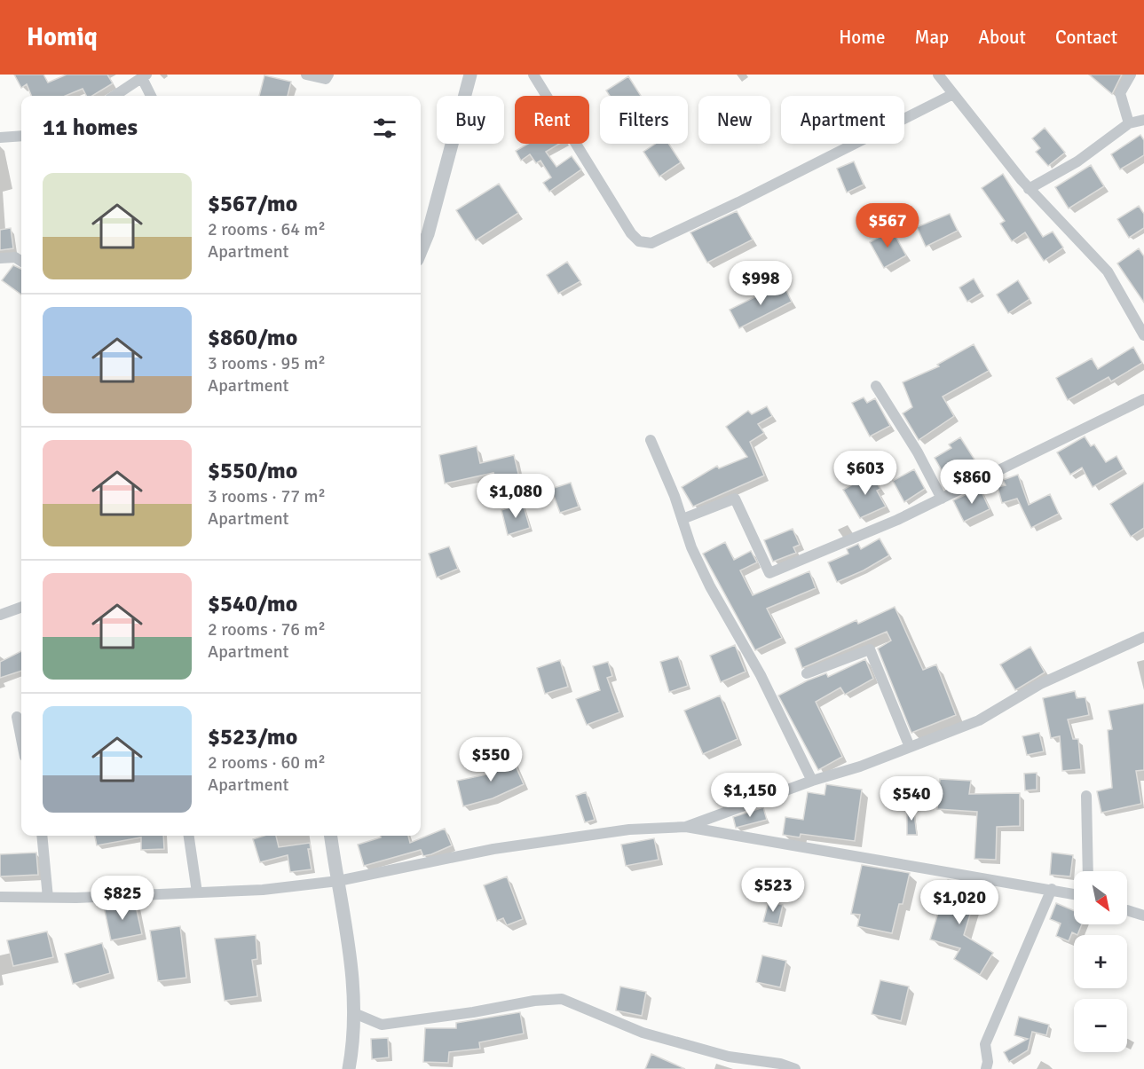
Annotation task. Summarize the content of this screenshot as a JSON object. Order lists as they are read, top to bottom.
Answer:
{
  "north": "bottom right",
  "page": {
    "header": "Homiq",
    "nav": [
      "Home",
      "Map",
      "About",
      "Contact"
    ],
    "chip": [
      "Buy",
      "Rent",
      "Filters",
      "New",
      "Apartment"
    ],
    "heading": "11 homes",
    "list": [
      {
        "name": "$567/mo",
        "note": "2 rooms · 64 m² · Apartment"
      },
      {
        "name": "$860/mo",
        "note": "3 rooms · 95 m² · Apartment"
      },
      {
        "name": "$550/mo",
        "note": "3 rooms · 77 m² · Apartment"
      },
      {
        "name": "$540/mo",
        "note": "2 rooms · 76 m² · Apartment"
      },
      {
        "name": "$523/mo",
        "note": "2 rooms · 60 m² · Apartment"
      }
    ],
    "price": [
      "$567",
      "$998",
      "$603",
      "$860",
      "$1,080",
      "$550",
      "$1,150",
      "$540",
      "$523",
      "$825",
      "$1,020"
    ],
    "map_buttons": ["+", "−"]
  }
}
